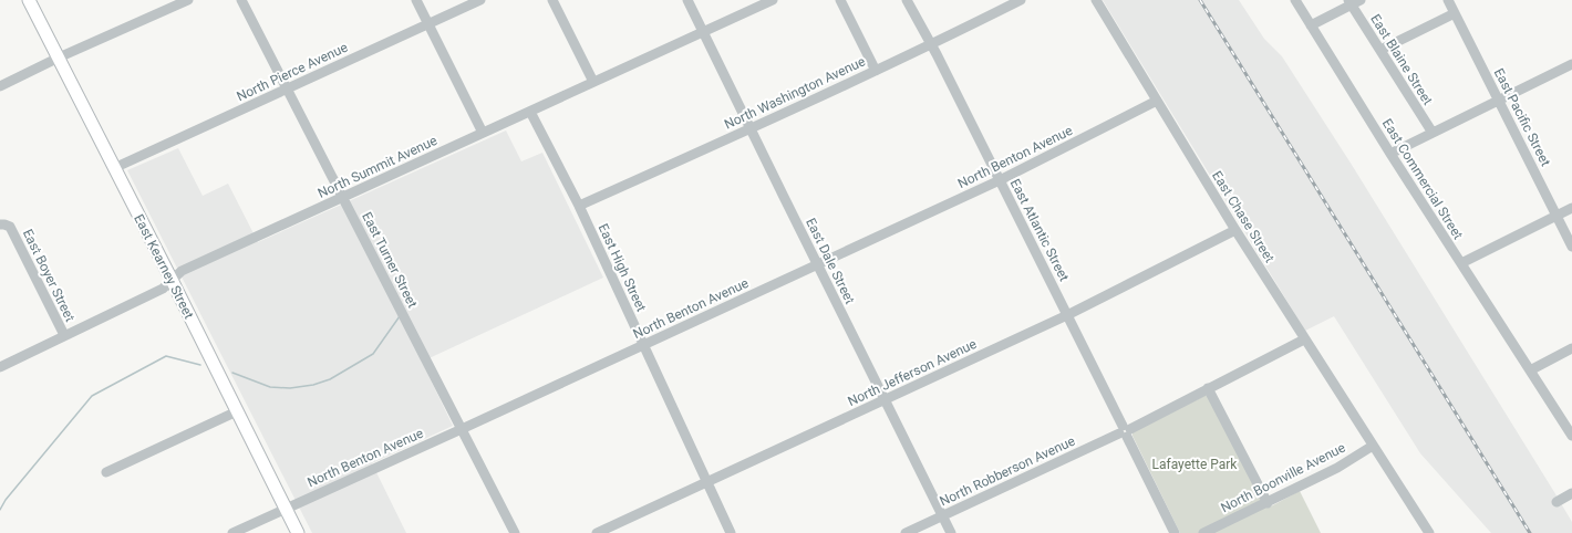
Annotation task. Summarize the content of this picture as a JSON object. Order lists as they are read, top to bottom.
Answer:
{
  "streets": {
    "main road": ["East Kearney Street"],
    "street": [
      "East Blaine Street",
      "North Pierce Avenue",
      "North Washington Avenue",
      "East Pacific Street",
      "North Benton Avenue",
      "North Summit Avenue",
      "East Commercial Street",
      "East Chase Street",
      "East Atlantic Street",
      "East Turner Street",
      "East Dale Street",
      "East High Street",
      "East Boyer Street",
      "North Jefferson Avenue",
      "North Robberson Avenue",
      "North Boonville Avenue"
    ]
  },
  "crossings": [
    ["North Pierce Avenue", "East Turner Street"],
    ["North Pierce Avenue", "East Kearney Street"],
    ["North Washington Avenue", "East Atlantic Street"],
    ["North Washington Avenue", "East Dale Street"],
    ["North Washington Avenue", "East High Street"],
    ["North Benton Avenue", "East Chase Street"],
    ["North Benton Avenue", "East Atlantic Street"],
    ["North Benton Avenue", "East Turner Street"],
    ["North Benton Avenue", "East Dale Street"],
    ["North Benton Avenue", "East Kearney Street"],
    ["North Benton Avenue", "East High Street"],
    ["North Summit Avenue", "East Turner Street"],
    ["North Summit Avenue", "East Dale Street"],
    ["North Summit Avenue", "East Kearney Street"],
    ["North Summit Avenue", "East High Street"],
    ["North Summit Avenue", "East Boyer Street"],
    ["East Chase Street", "North Jefferson Avenue"],
    ["East Chase Street", "North Robberson Avenue"],
    ["East Chase Street", "North Boonville Avenue"],
    ["East Atlantic Street", "North Jefferson Avenue"],
    ["East Atlantic Street", "North Robberson Avenue"],
    ["East Dale Street", "North Jefferson Avenue"],
    ["East Dale Street", "North Robberson Avenue"],
    ["East High Street", "North Jefferson Avenue"]
  ],
  "parks": ["Lafayette Park"]
}
